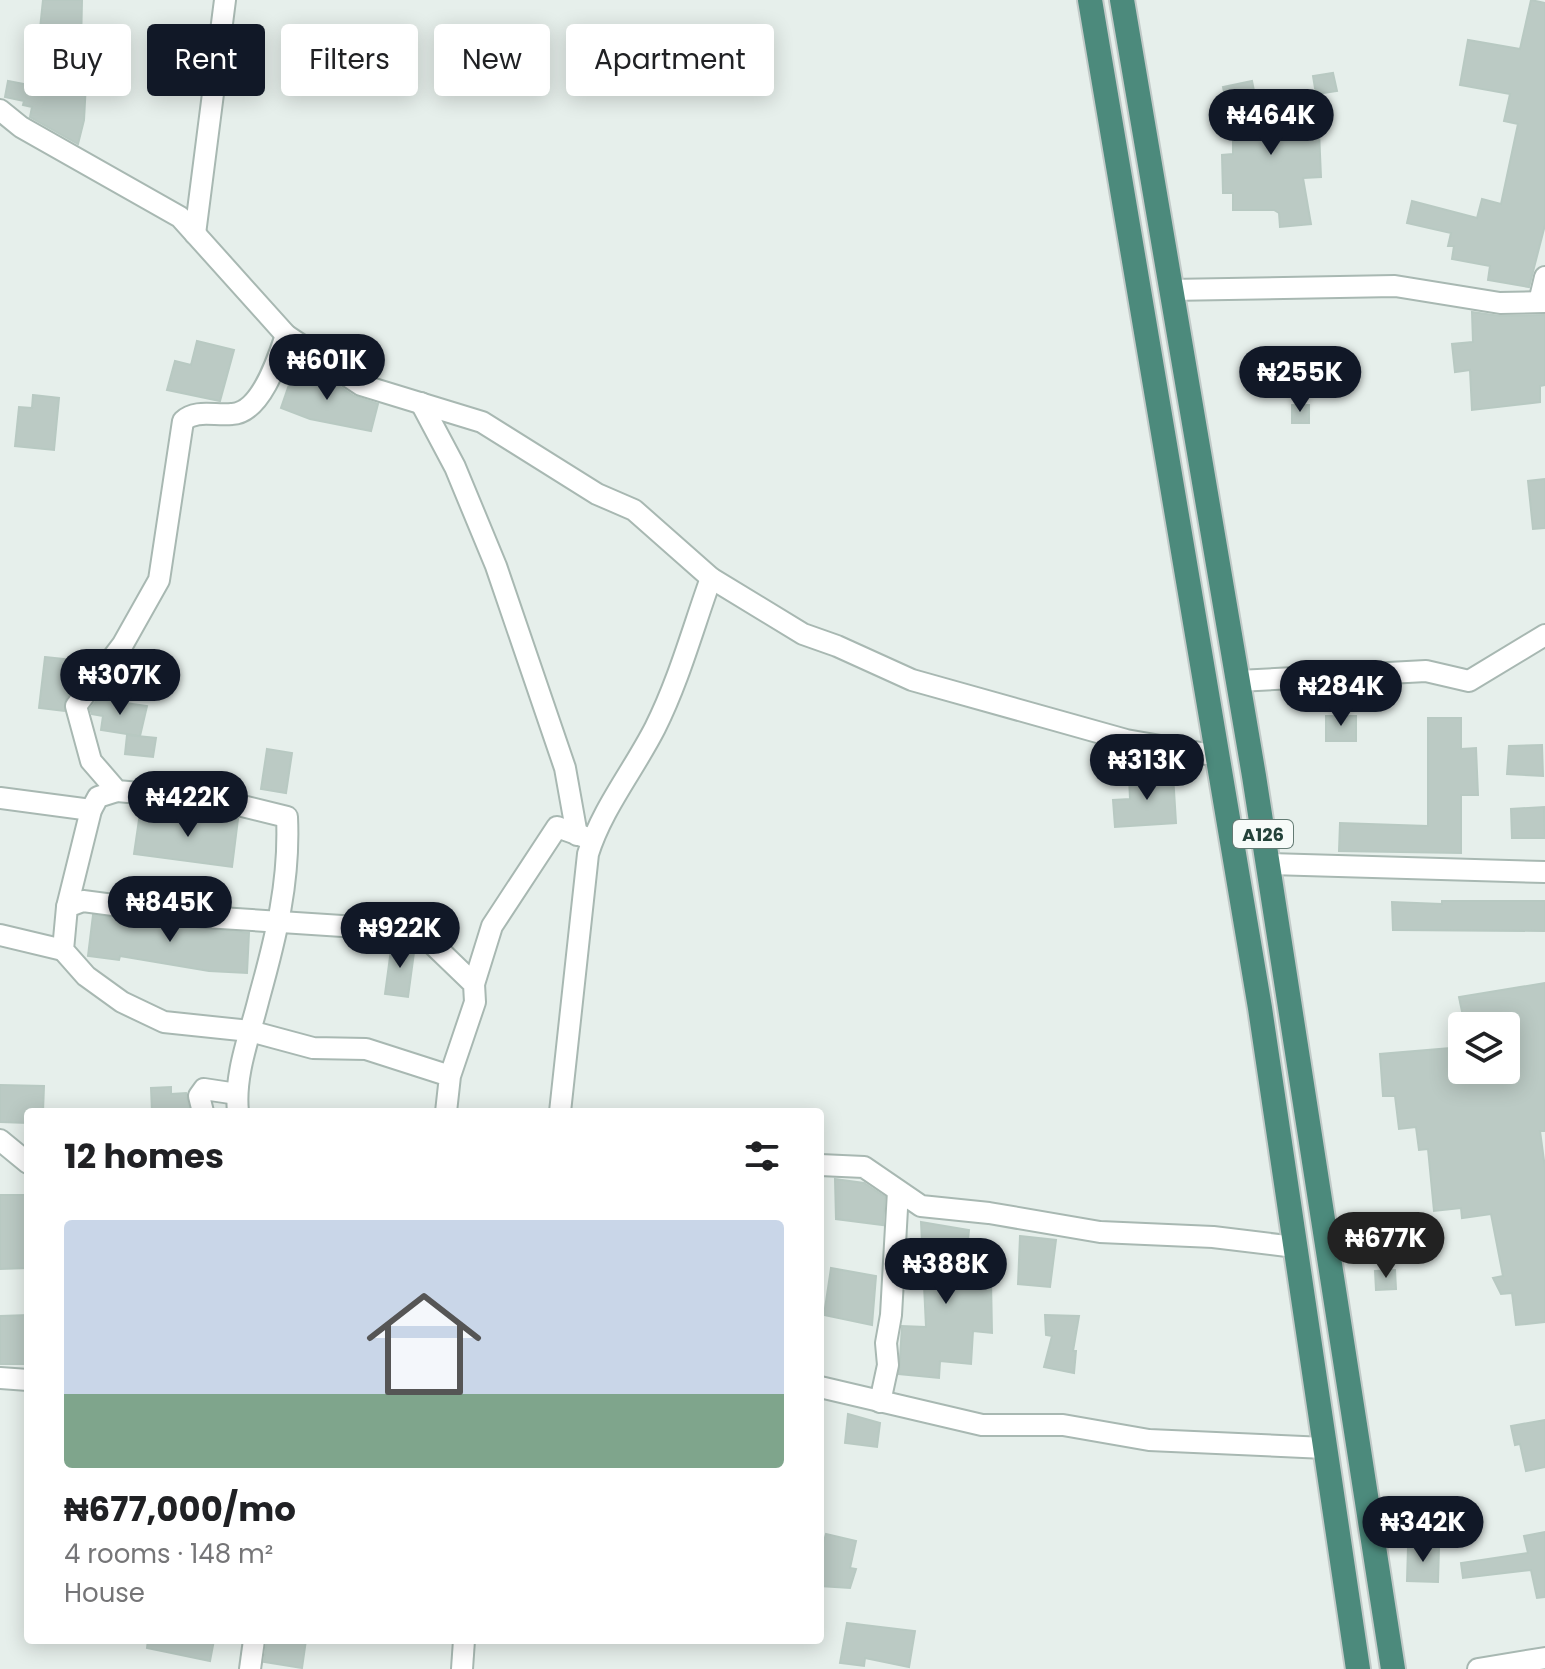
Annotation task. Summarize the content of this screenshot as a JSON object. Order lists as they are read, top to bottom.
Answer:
{
  "streets": {
    "highway": ["A126"]
  },
  "page": {
    "chip": [
      "Buy",
      "Rent",
      "Filters",
      "New",
      "Apartment"
    ],
    "price": [
      "₦464K",
      "₦601K",
      "₦255K",
      "₦307K",
      "₦284K",
      "₦313K",
      "₦422K",
      "₦845K",
      "₦922K",
      "₦677K",
      "₦388K",
      "₦342K"
    ],
    "heading": "12 homes",
    "list": [
      {
        "name": "₦677,000/mo",
        "note": "4 rooms · 148 m² · House"
      }
    ]
  }
}
